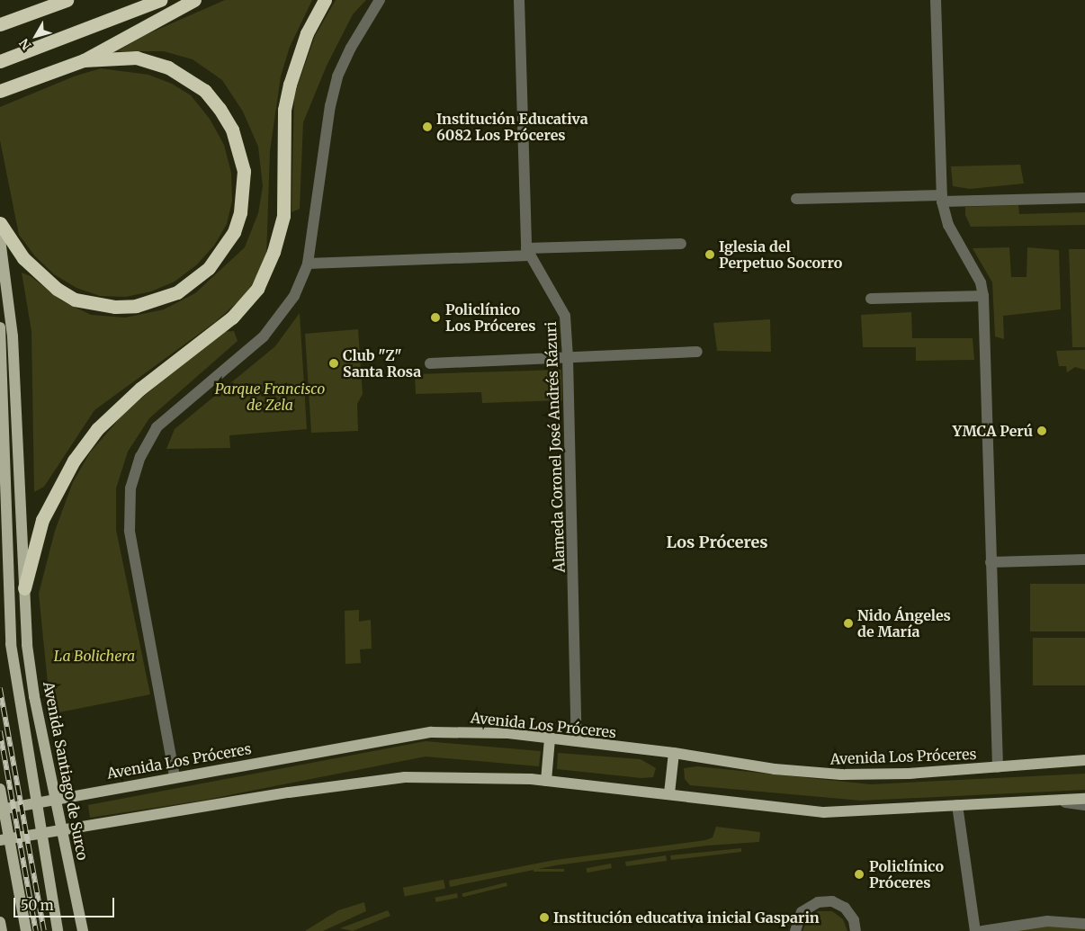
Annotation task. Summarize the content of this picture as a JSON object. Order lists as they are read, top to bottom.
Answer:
{
  "streets": {
    "main road": ["Avenida Los Próceres", "Avenida Santiago de Surco"],
    "street": ["Alameda Coronel José Andrés Rázuri"]
  },
  "crossings": [
    ["Alameda Coronel José Andrés Rázuri", "Avenida Los Próceres"],
    ["Avenida Los Próceres", "Avenida Santiago de Surco"]
  ],
  "districts": ["Los Próceres"],
  "parks": ["Parque Francisco de Zela", "La Bolichera"],
  "places": [
    "Institución Educativa 6082 Los Próceres",
    "Iglesia del Perpetuo Socorro",
    "Policlínico Los Próceres",
    "Club \"Z\" Santa Rosa",
    "YMCA Perú",
    "Nido Ángeles de María",
    "Policlínico Próceres",
    "Institución educativa inicial Gasparin"
  ],
  "scale_bar": "50 m",
  "north": "bottom left"
}
